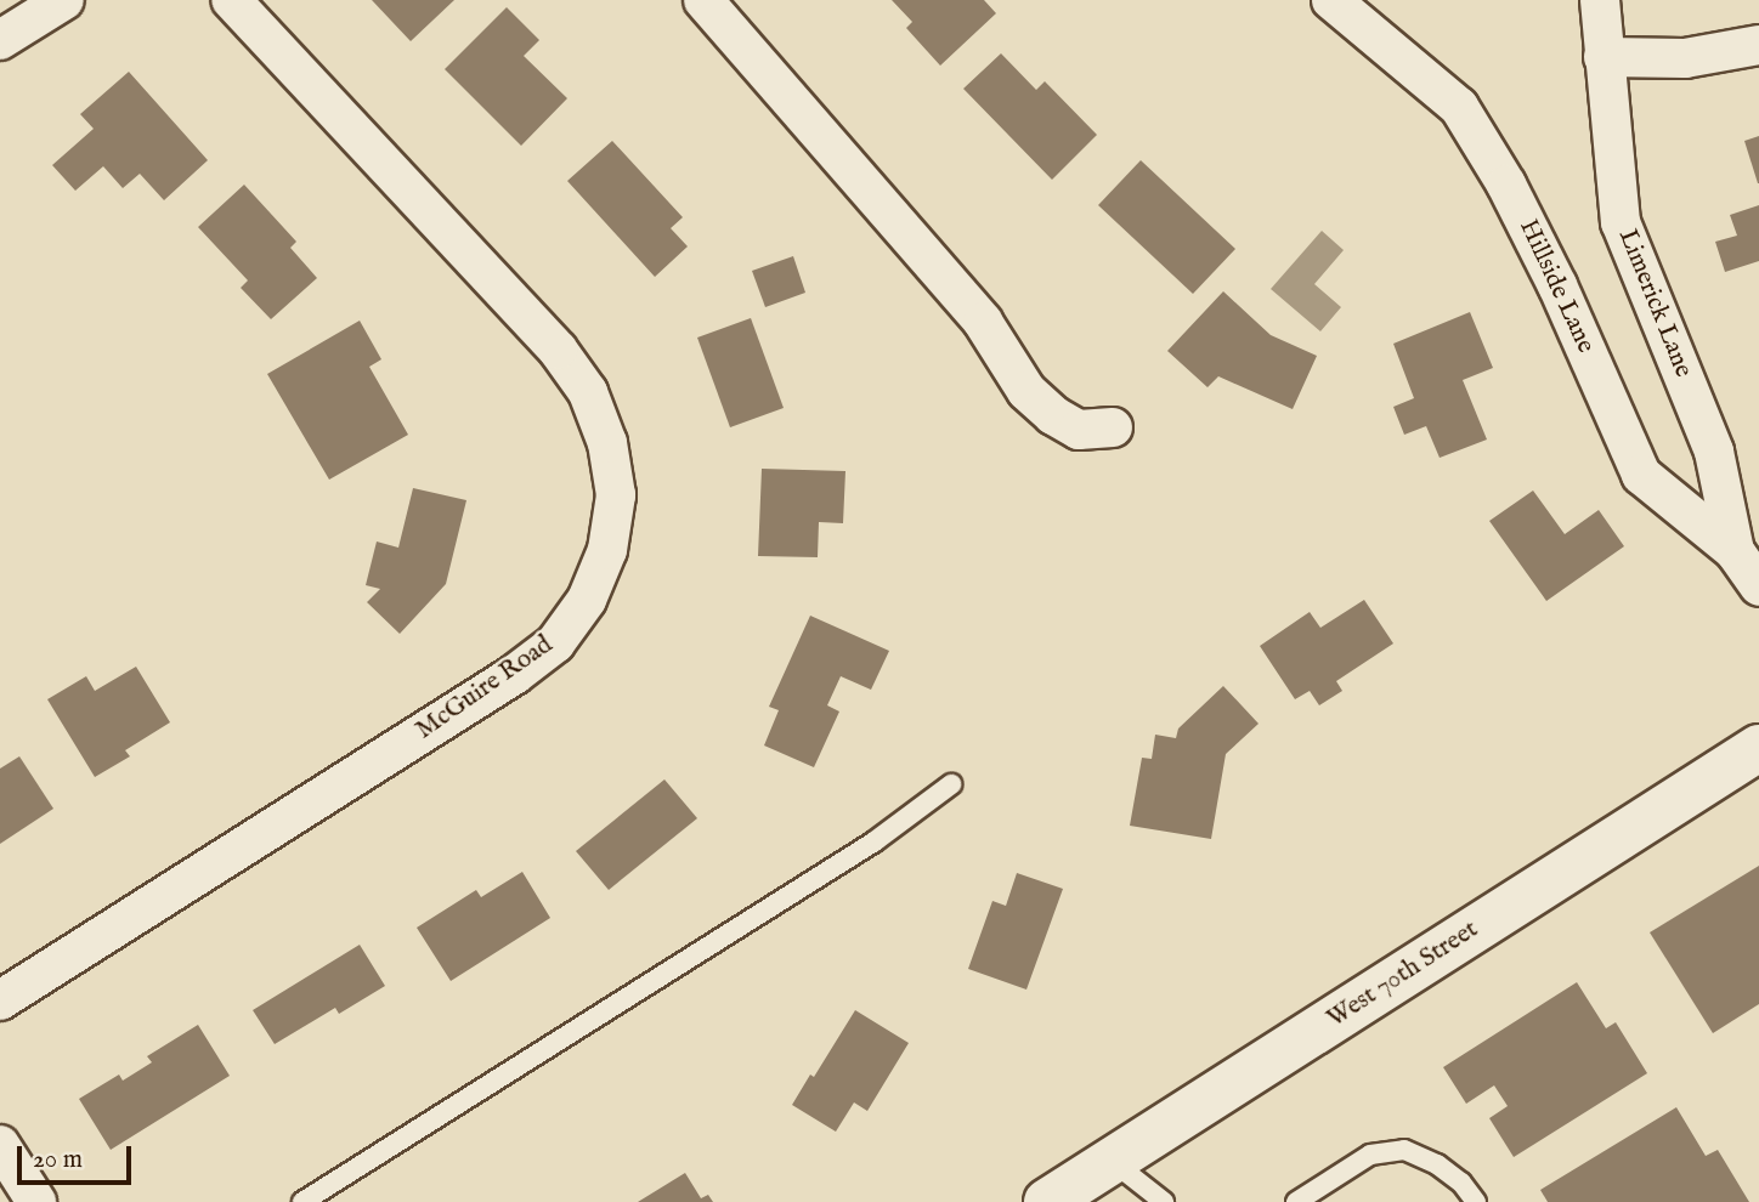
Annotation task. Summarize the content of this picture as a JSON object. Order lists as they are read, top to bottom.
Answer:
{
  "streets": {
    "street": [
      "Hillside Lane",
      "Limerick Lane",
      "McGuire Road",
      "West 70th Street"
    ]
  },
  "crossings": [
    ["Hillside Lane", "Limerick Lane"]
  ],
  "scale_bar": "20 m"
}
